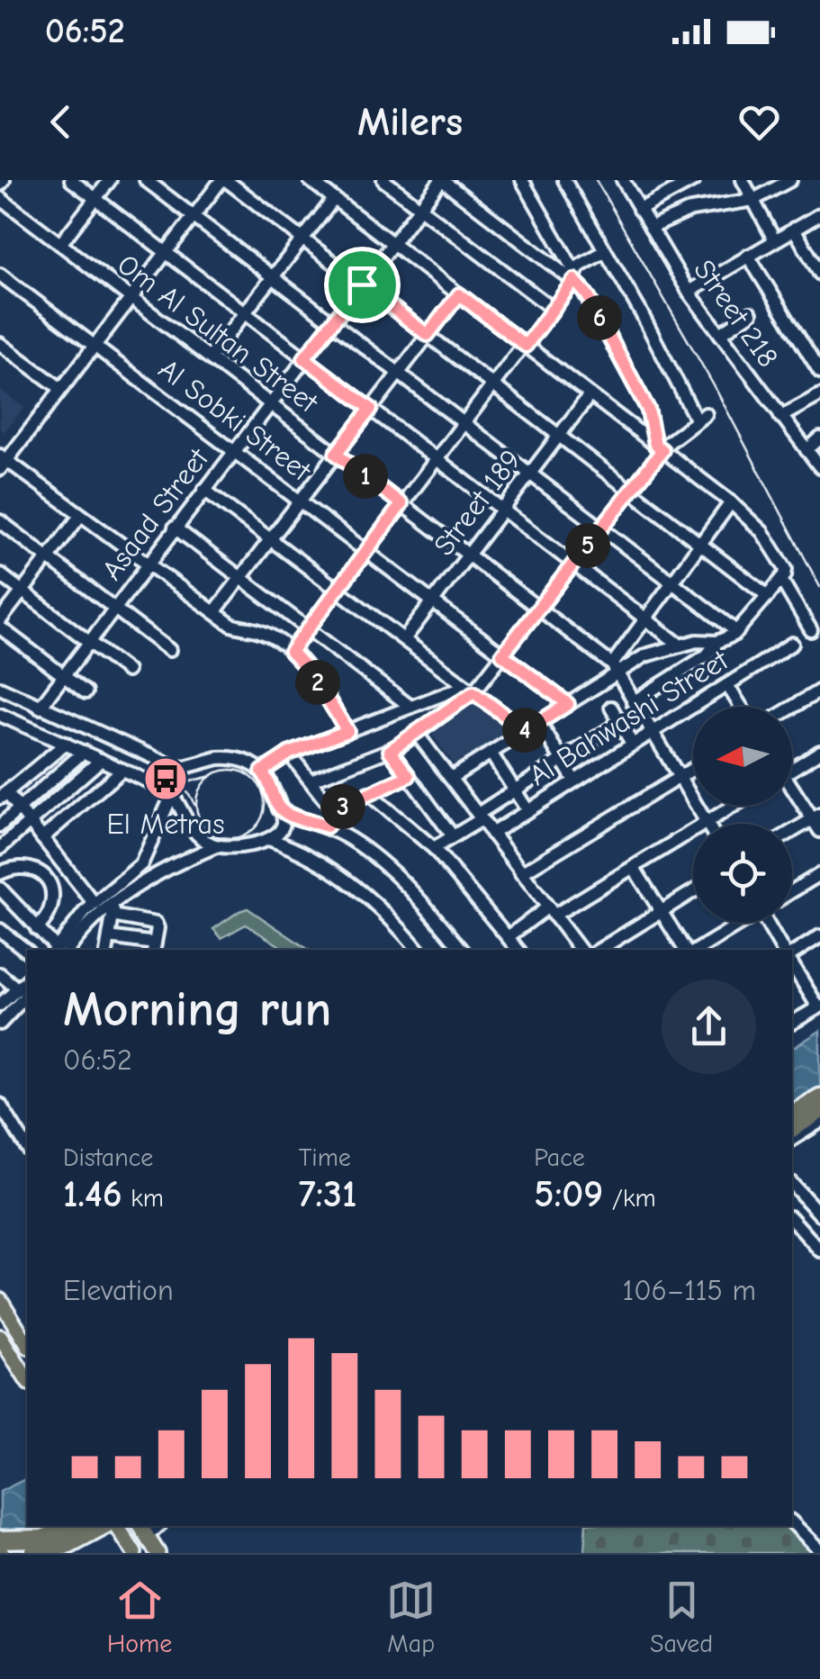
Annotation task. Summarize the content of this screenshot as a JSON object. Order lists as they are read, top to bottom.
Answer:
{
  "streets": {
    "street": [
      "Street 218",
      "Om Al Sultan Street",
      "Al Sobki Street",
      "Street 189",
      "Asaad Street",
      "Al Bahwashi Street"
    ]
  },
  "crossings": [
    ["Om Al Sultan Street", "Street 189"],
    ["Om Al Sultan Street", "Asaad Street"],
    ["Al Sobki Street", "Street 189"],
    ["Al Sobki Street", "Asaad Street"]
  ],
  "places": {
    "bus stop": ["El Metras"]
  },
  "north": "left",
  "page": {
    "status": "06:52",
    "header": "Milers",
    "pins": [
      "6",
      "1",
      "5",
      "2",
      "4",
      "3"
    ],
    "heading": ["Morning run", "06:52"],
    "stats": [
      ["Distance", "1.46 km"],
      ["Time", "7:31"],
      ["Pace", "5:09 /km"]
    ],
    "chart": ["Elevation", "106–115 m"],
    "tabs": ["Home", "Map", "Saved"]
  }
}
